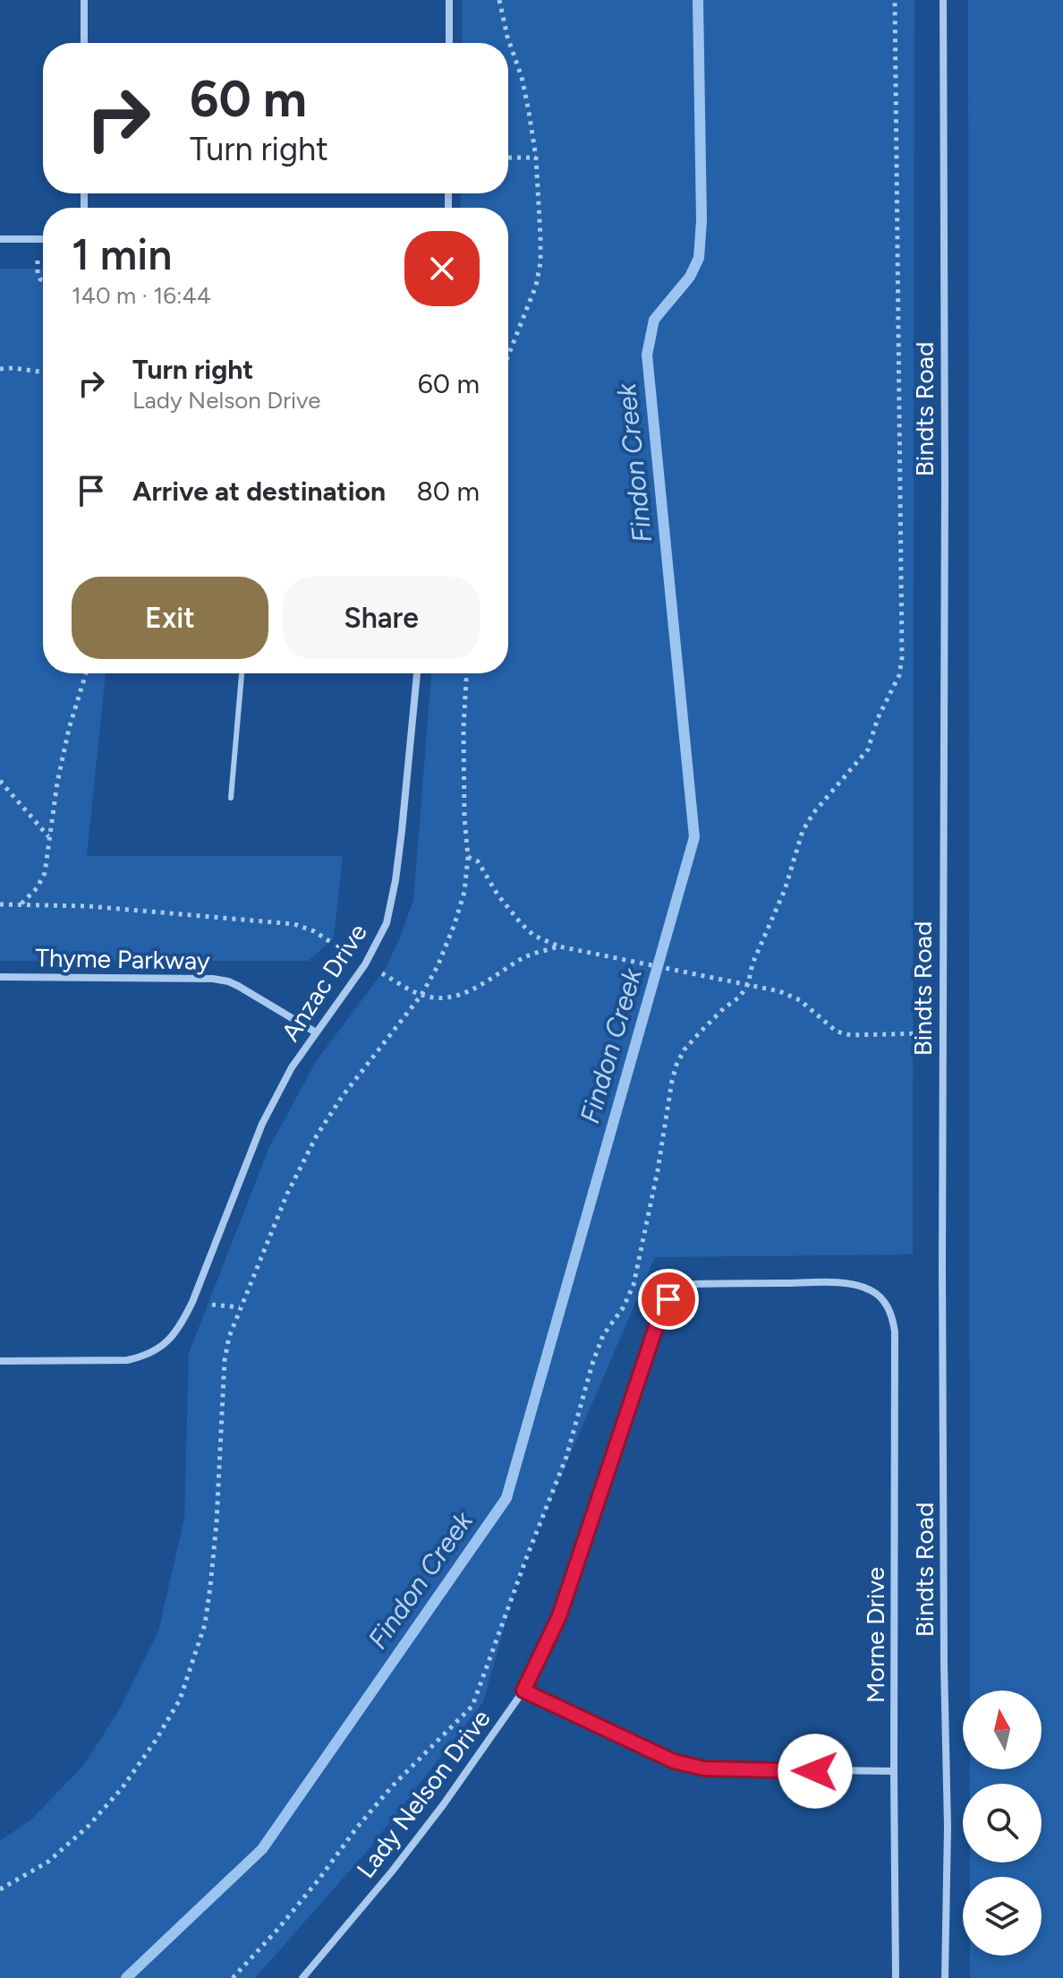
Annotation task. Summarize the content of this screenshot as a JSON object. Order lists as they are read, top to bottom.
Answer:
{
  "streets": {
    "street": [
      "Bindts Road",
      "Thyme Parkway",
      "Anzac Drive",
      "Morne Drive",
      "Lady Nelson Drive"
    ]
  },
  "crossings": [
    ["Thyme Parkway", "Anzac Drive"],
    ["Morne Drive", "Lady Nelson Drive"]
  ],
  "water": ["Findon Creek"],
  "north": "top",
  "page": {
    "turn": ["60 m", "Turn right"],
    "heading": ["1 min", "140 m · 16:44"],
    "list": [
      {
        "name": "Turn right",
        "note": "Lady Nelson Drive",
        "value": "60 m"
      },
      {
        "name": "Arrive at destination",
        "value": "80 m"
      }
    ],
    "buttons": ["Exit", "Share"]
  }
}
